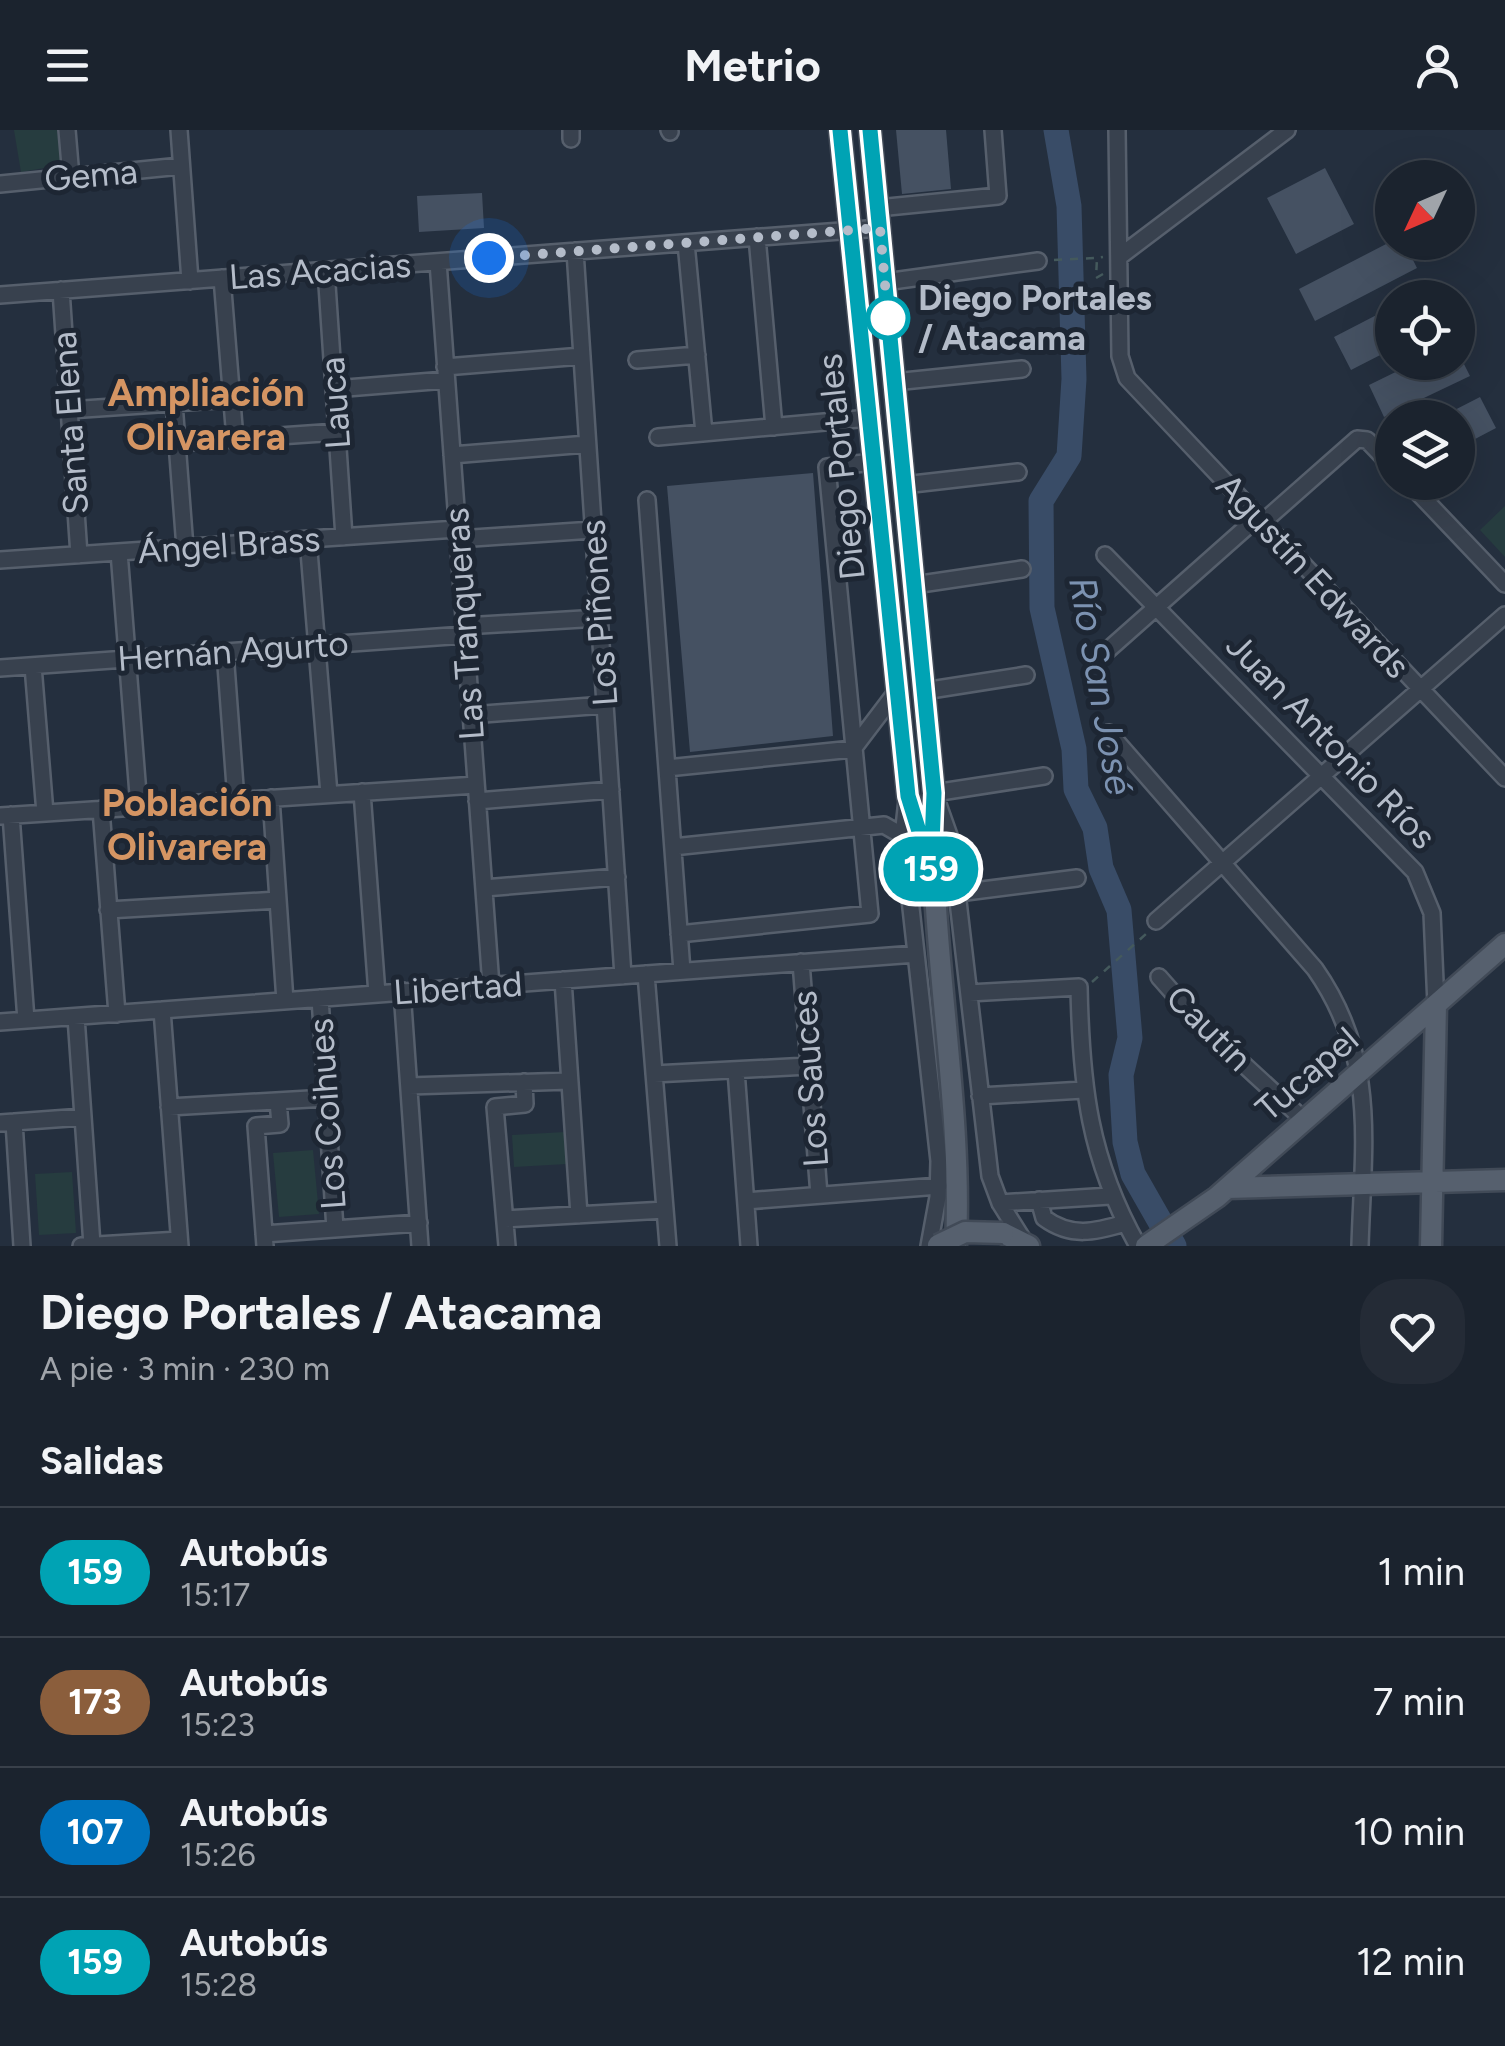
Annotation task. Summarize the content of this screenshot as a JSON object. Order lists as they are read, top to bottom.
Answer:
{
  "streets": {
    "main road": ["Diego Portales", "Juan Antonio Ríos", "Tucapel"],
    "street": [
      "Gema",
      "Las Acacias",
      "Lauca",
      "Santa Elena",
      "Ángel Brass",
      "Agustín Edwards",
      "Los Piñones",
      "Las Tranqueras",
      "Hernán Agurto",
      "Libertad",
      "Cautín",
      "Los Sauces",
      "Los Coihues"
    ]
  },
  "crossings": [
    ["Las Acacias", "Lauca"],
    ["Las Acacias", "Santa Elena"],
    ["Las Acacias", "Diego Portales"],
    ["Las Acacias", "Los Piñones"],
    ["Las Acacias", "Las Tranqueras"],
    ["Lauca", "Ángel Brass"],
    ["Santa Elena", "Ángel Brass"],
    ["Diego Portales", "Libertad"],
    ["Ángel Brass", "Los Piñones"],
    ["Ángel Brass", "Las Tranqueras"],
    ["Los Piñones", "Hernán Agurto"],
    ["Los Piñones", "Libertad"],
    ["Las Tranqueras", "Hernán Agurto"],
    ["Las Tranqueras", "Libertad"],
    ["Juan Antonio Ríos", "Tucapel"],
    ["Libertad", "Los Sauces"],
    ["Libertad", "Los Coihues"],
    ["Cautín", "Tucapel"]
  ],
  "districts": ["Ampliación Olivarera", "Población Olivarera"],
  "water": ["Río San José"],
  "places": ["Diego Portales / Atacama"],
  "lines": ["bus line 159"],
  "north": "bottom left",
  "page": {
    "header": "Metrio",
    "on_map": "159",
    "heading": [
      ["Diego Portales / Atacama", "A pie · 3 min · 230 m"],
      "Salidas"
    ],
    "list": [
      {
        "mark": "159",
        "name": "Autobús",
        "note": "15:17",
        "value": "1 min"
      },
      {
        "mark": "173",
        "name": "Autobús",
        "note": "15:23",
        "value": "7 min"
      },
      {
        "mark": "107",
        "name": "Autobús",
        "note": "15:26",
        "value": "10 min"
      },
      {
        "mark": "159",
        "name": "Autobús",
        "note": "15:28",
        "value": "12 min"
      }
    ]
  }
}
